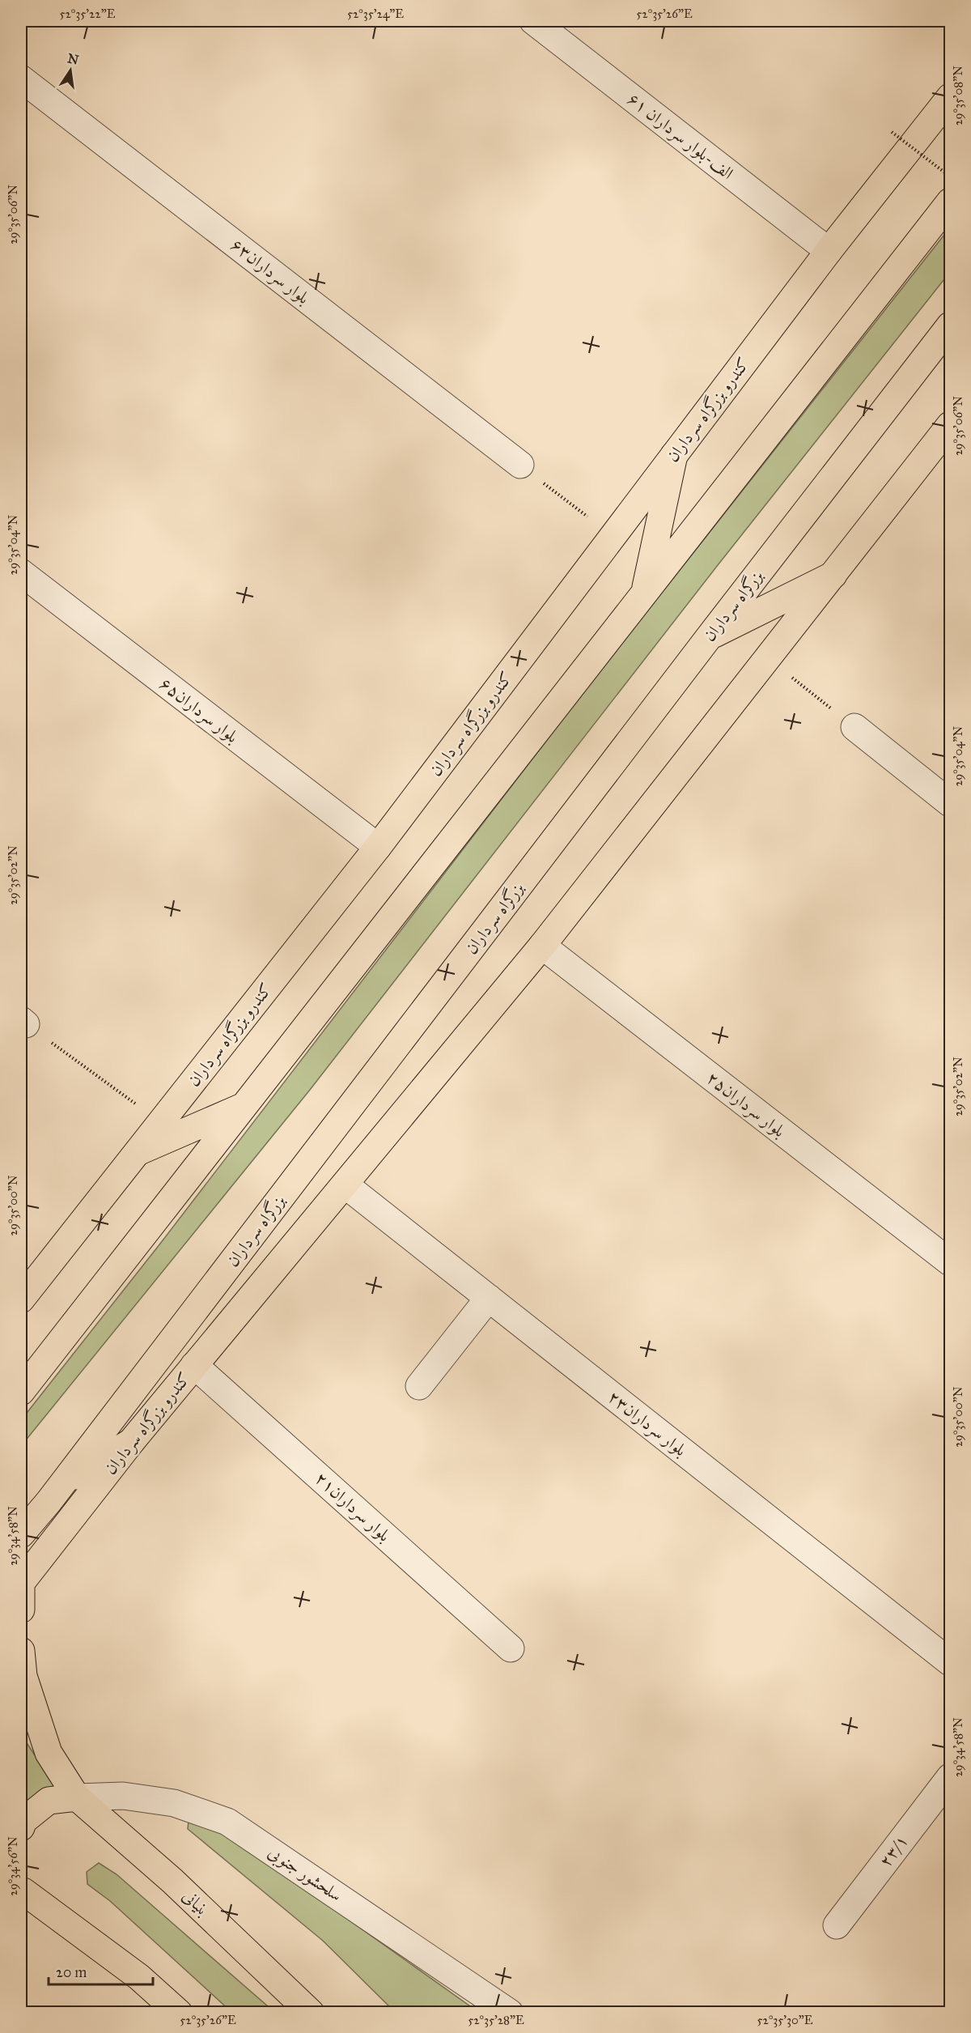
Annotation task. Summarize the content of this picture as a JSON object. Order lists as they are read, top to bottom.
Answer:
{
  "streets": {
    "main road": ["کندرو بزرگراه سرداران", "بزرگراه سرداران", "بنیانی"],
    "street": [
      "۶۱ الف-بلوار سرداران",
      "بلوار سرداران۶۳",
      "بلوار سرداران۶۵",
      "بلوار سرداران۲۵",
      "بلوار سرداران۲۳",
      "بلوار سرداران۲۱",
      "۲۳/۱",
      "سلحشور جنوبی"
    ]
  },
  "crossings": [
    ["۶۱ الف-بلوار سرداران", "کندرو بزرگراه سرداران"],
    ["کندرو بزرگراه سرداران", "بلوار سرداران۶۵"],
    ["کندرو بزرگراه سرداران", "بلوار سرداران۲۵"],
    ["کندرو بزرگراه سرداران", "بلوار سرداران۲۳"],
    ["کندرو بزرگراه سرداران", "بلوار سرداران۲۱"],
    ["سلحشور جنوبی", "بنیانی"]
  ],
  "scale_bar": "20 m",
  "north": "top",
  "coordinates": [
    "52°35'22\"E",
    "52°35'24\"E",
    "52°35'26\"E",
    "29°35'08\"N",
    "29°35'06\"N",
    "29°35'04\"N",
    "29°35'02\"N",
    "29°35'00\"N",
    "29°34'58\"N",
    "29°34'56\"N",
    "52°35'28\"E",
    "52°35'30\"E"
  ]
}
